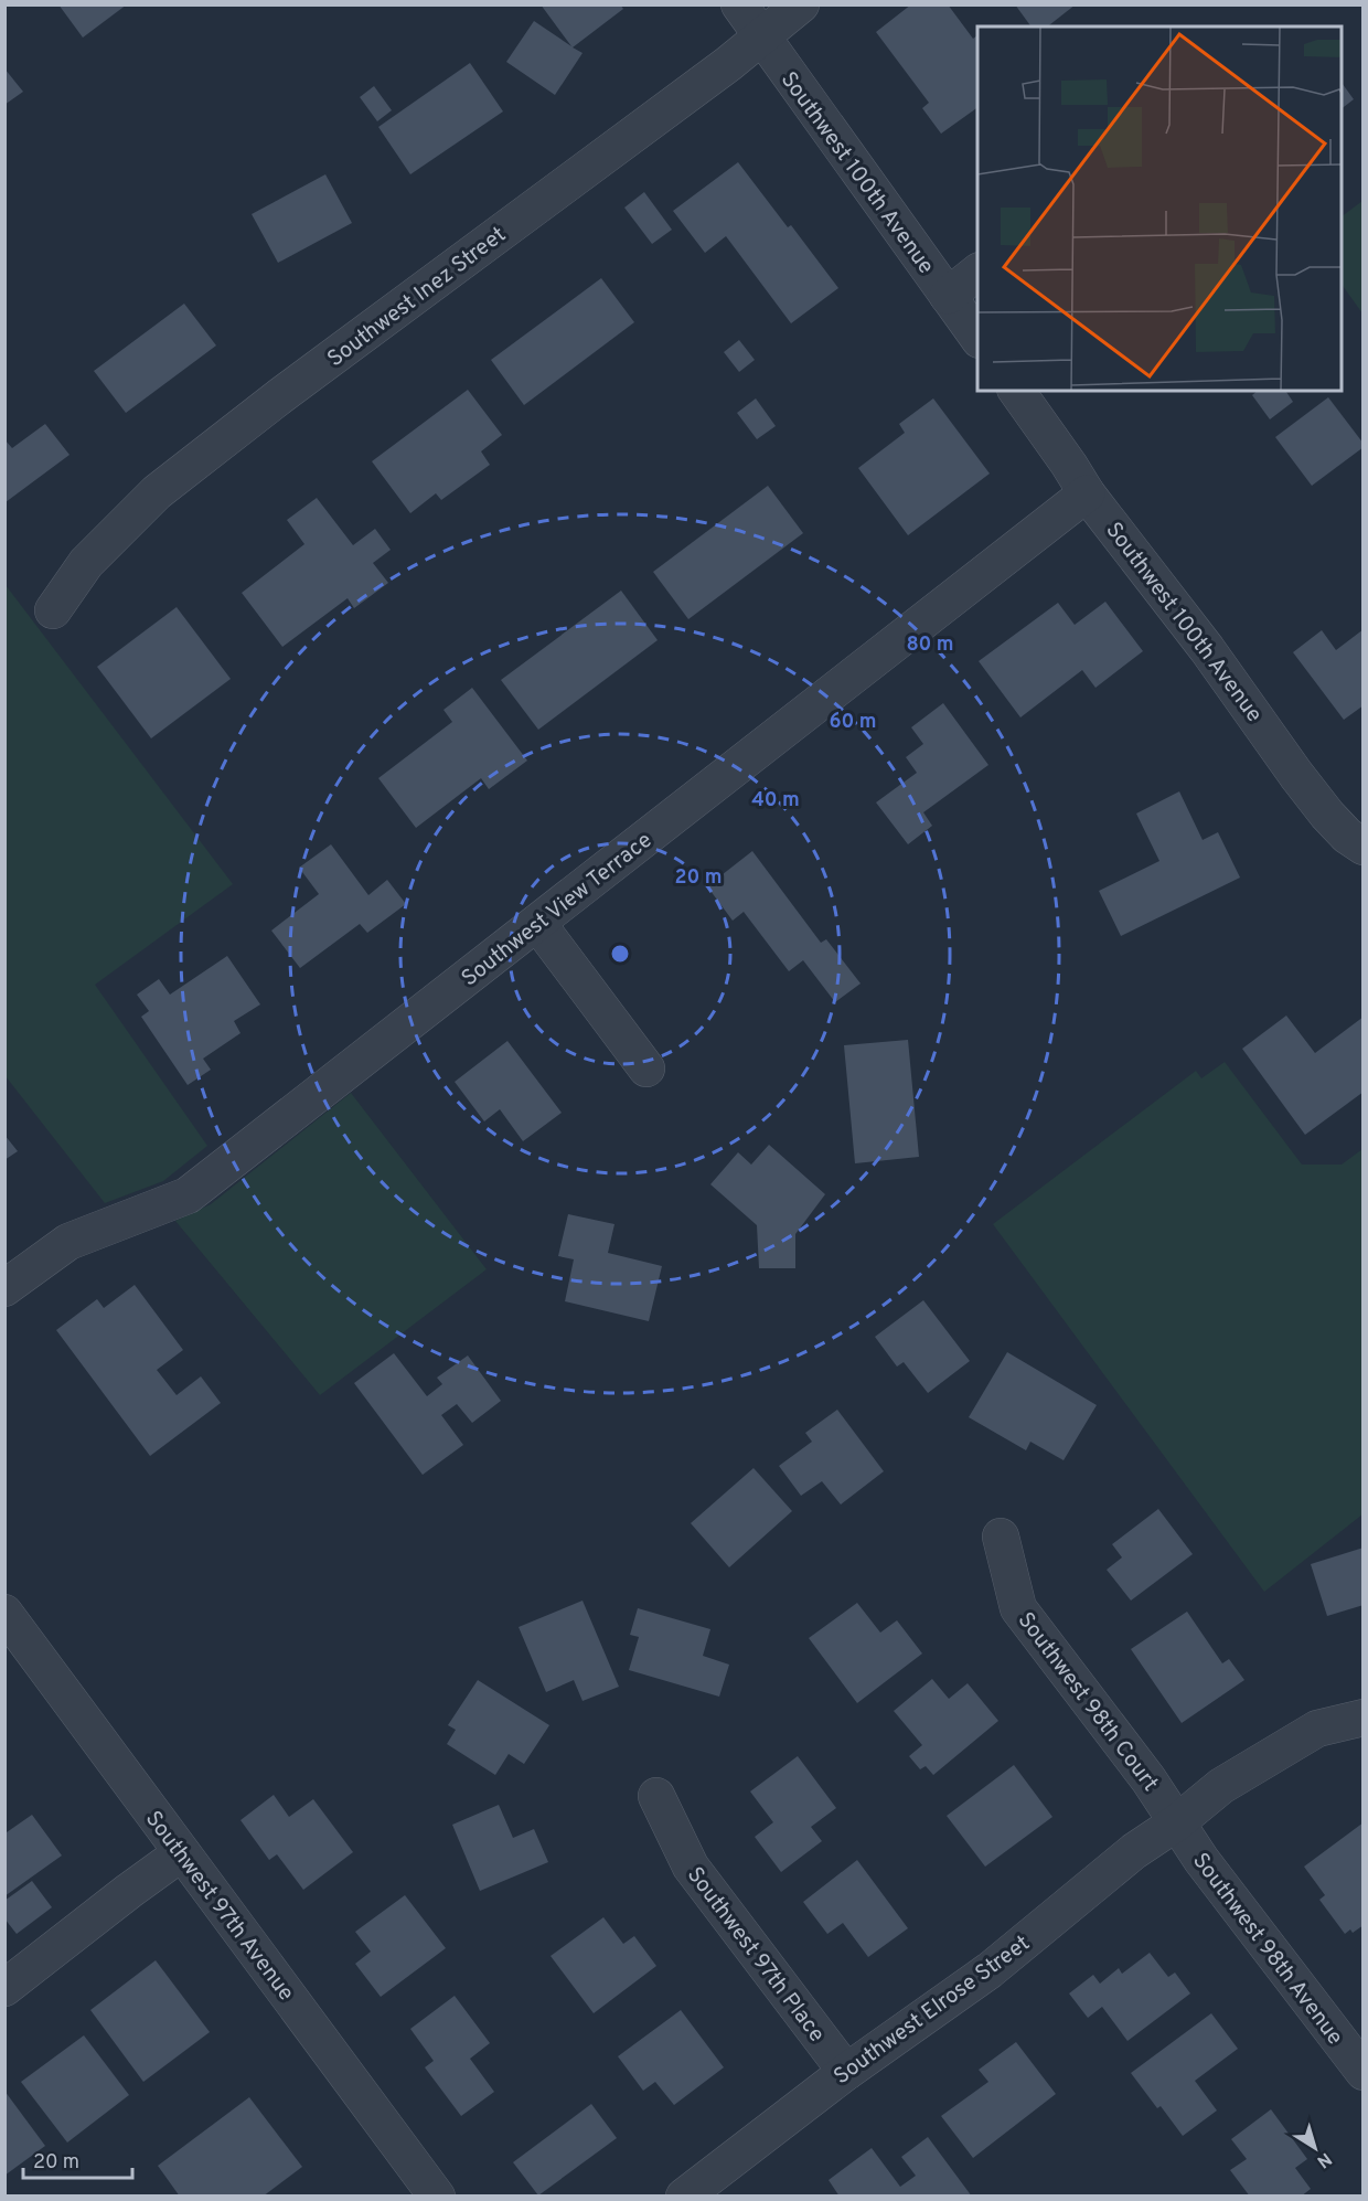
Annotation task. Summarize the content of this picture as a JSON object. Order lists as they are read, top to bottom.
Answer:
{
  "streets": {
    "street": [
      "Southwest 100th Avenue",
      "Southwest Inez Street",
      "Southwest View Terrace",
      "Southwest 98th Court",
      "Southwest 97th Avenue",
      "Southwest 98th Avenue",
      "Southwest 97th Place",
      "Southwest Elrose Street"
    ]
  },
  "crossings": [
    ["Southwest 100th Avenue", "Southwest Inez Street"],
    ["Southwest 100th Avenue", "Southwest View Terrace"],
    ["Southwest 98th Court", "Southwest 98th Avenue"],
    ["Southwest 98th Court", "Southwest Elrose Street"],
    ["Southwest 98th Avenue", "Southwest Elrose Street"],
    ["Southwest 97th Place", "Southwest Elrose Street"]
  ],
  "scale_bar": "20 m",
  "north": "bottom right",
  "rings": [
    "80 m",
    "60 m",
    "40 m",
    "20 m"
  ]
}
